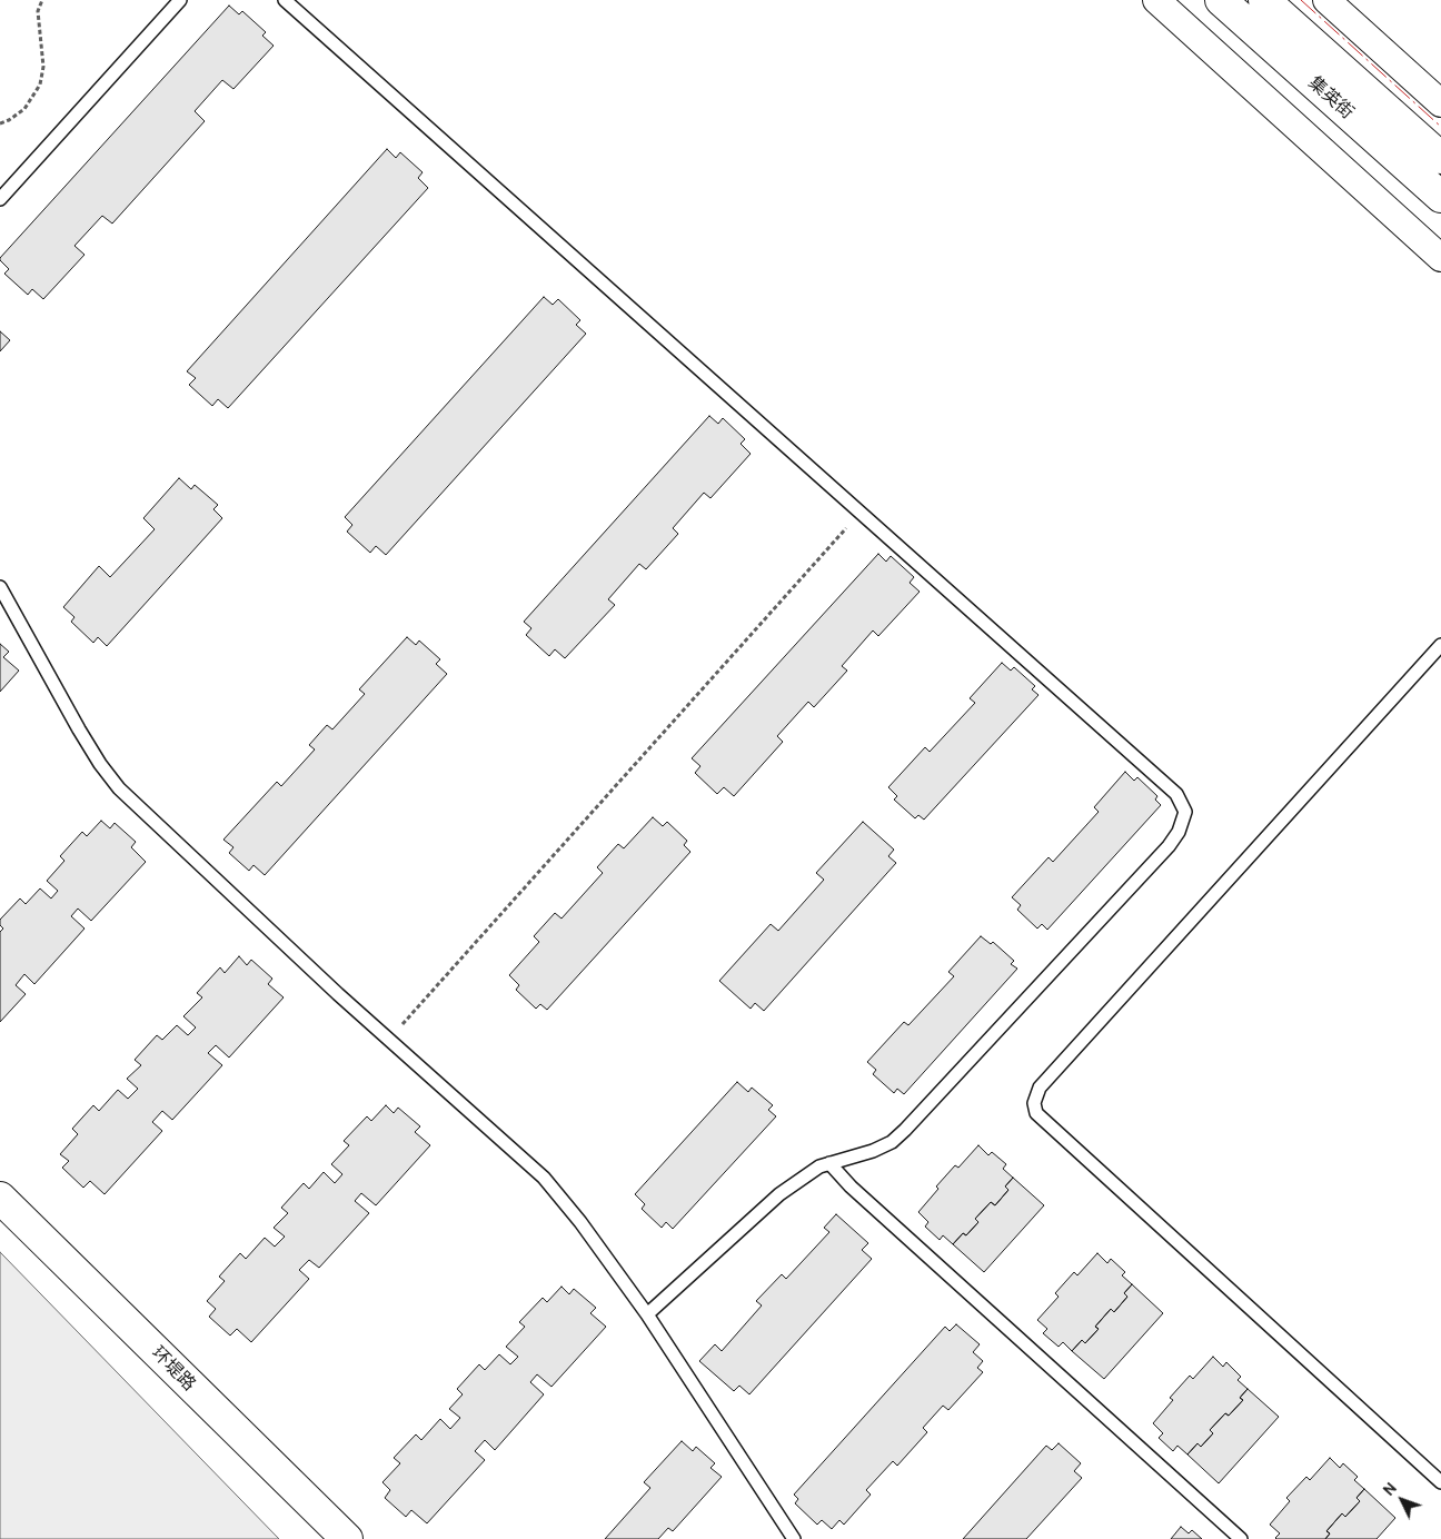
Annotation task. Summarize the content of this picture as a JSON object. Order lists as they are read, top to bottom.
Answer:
{
  "streets": {
    "main road": ["集英街", "环堤路"]
  },
  "north": "top left"
}
